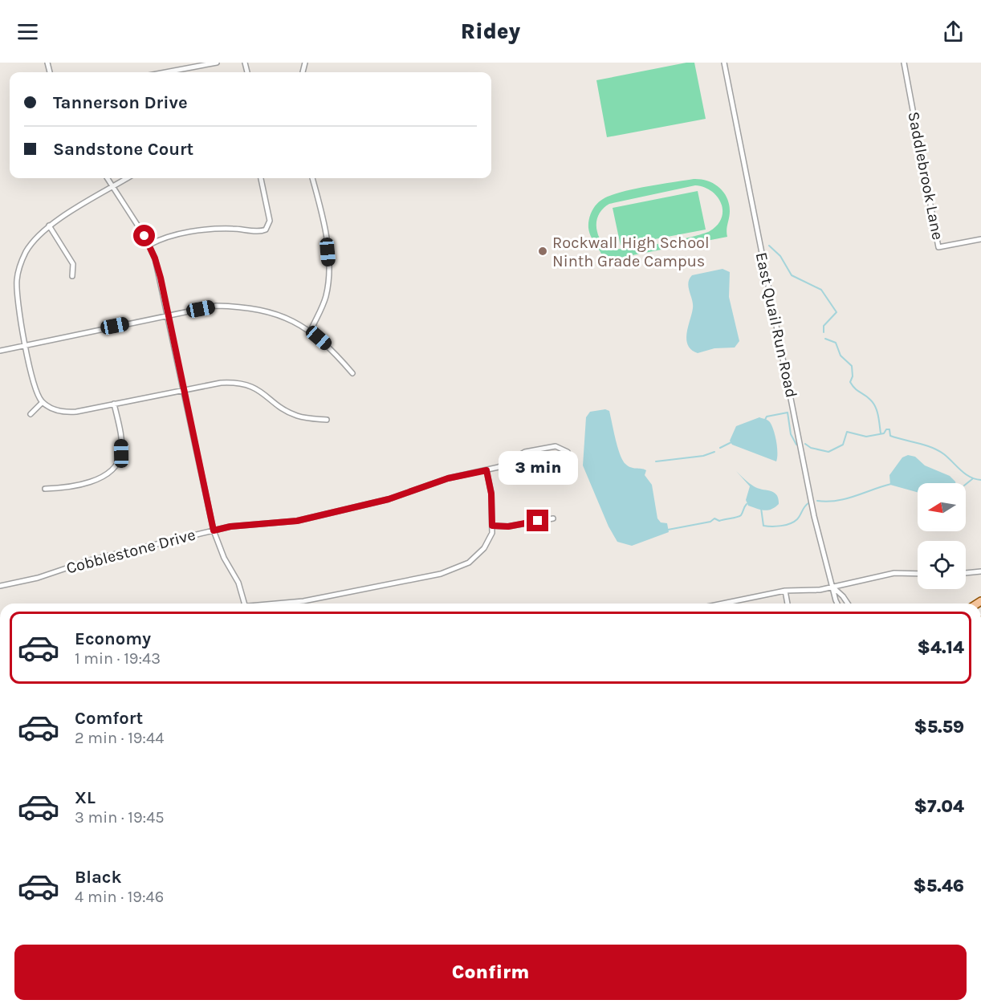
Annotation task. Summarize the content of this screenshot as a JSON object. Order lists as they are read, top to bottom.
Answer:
{
  "streets": {
    "street": ["Saddlebrook Lane", "East Quail Run Road", "Cobblestone Drive"]
  },
  "places": ["Rockwall High School Ninth Grade Campus"],
  "north": "left",
  "page": {
    "header": "Ridey",
    "banner": ["Tannerson Drive", "Sandstone Court"],
    "bubble": "3 min",
    "list": [
      {
        "name": "Economy",
        "note": "1 min · 19:43",
        "value": "$4.14"
      },
      {
        "name": "Comfort",
        "note": "2 min · 19:44",
        "value": "$5.59"
      },
      {
        "name": "XL",
        "note": "3 min · 19:45",
        "value": "$7.04"
      },
      {
        "name": "Black",
        "note": "4 min · 19:46",
        "value": "$5.46"
      }
    ],
    "buttons": "Confirm"
  }
}
